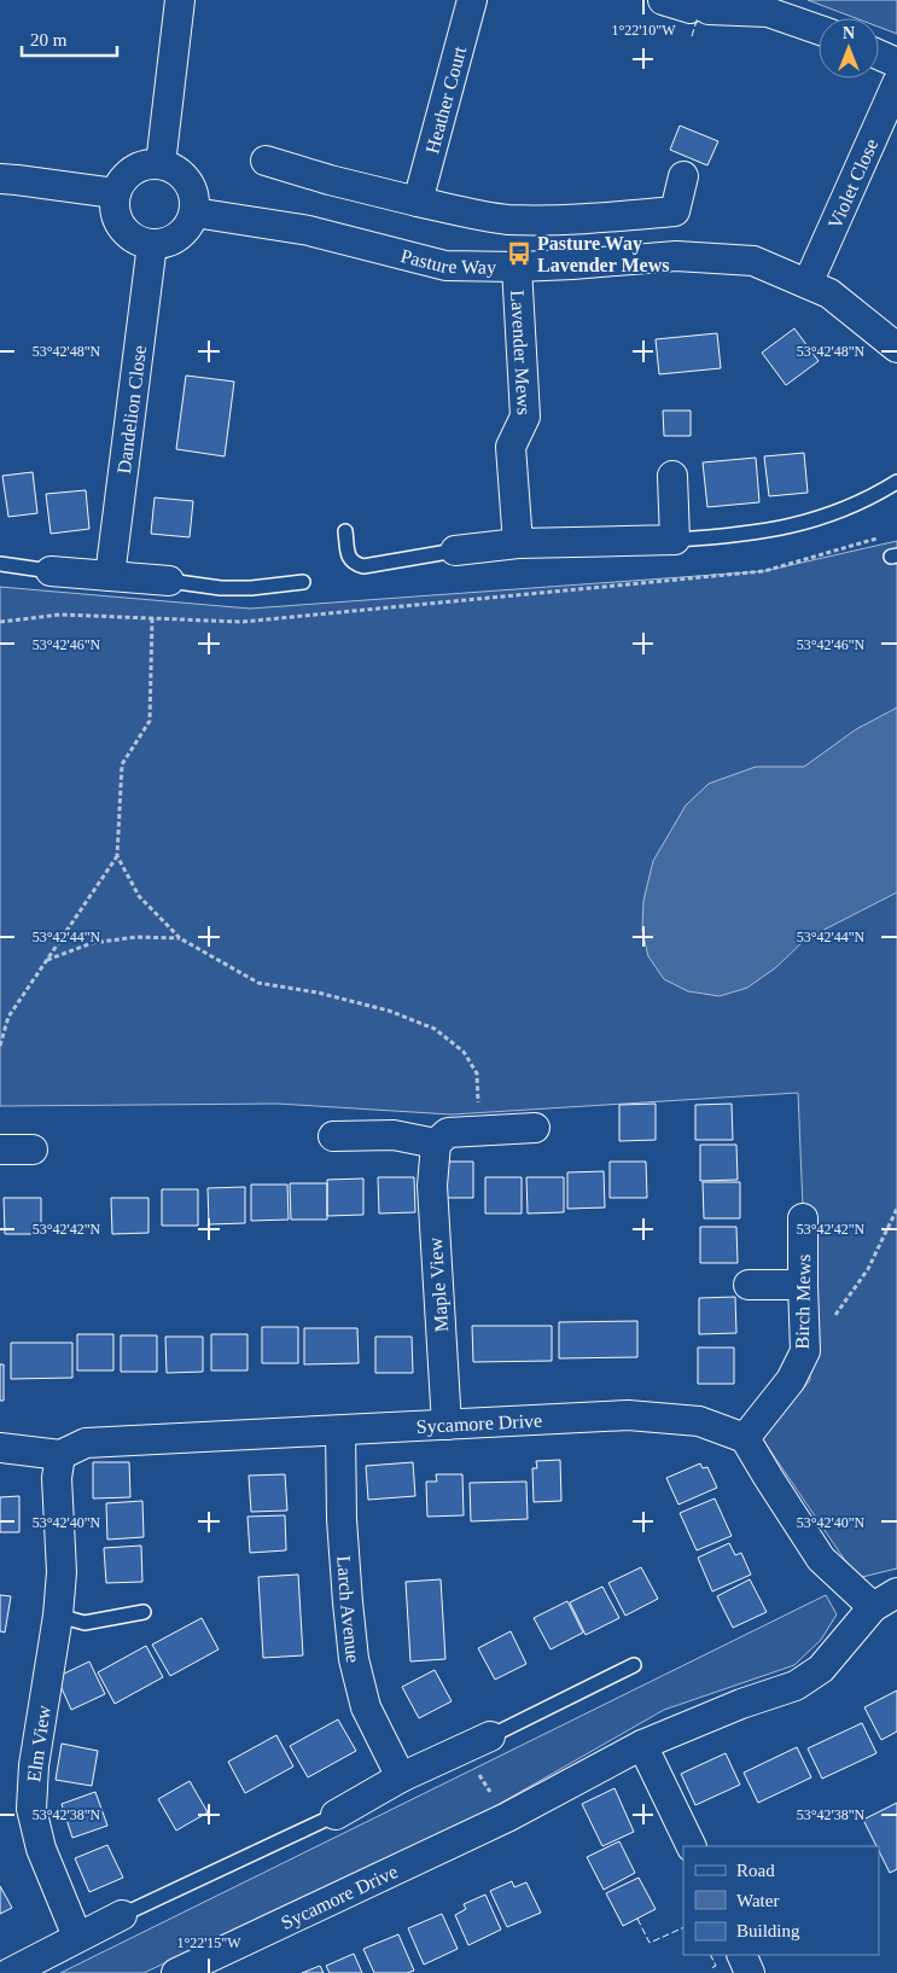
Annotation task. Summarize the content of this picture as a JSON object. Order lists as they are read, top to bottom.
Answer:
{
  "streets": {
    "street": [
      "Heather Court",
      "Violet Close",
      "Pasture Way",
      "Lavender Mews",
      "Dandelion Close",
      "Maple View",
      "Birch Mews",
      "Sycamore Drive",
      "Larch Avenue",
      "Elm View"
    ]
  },
  "crossings": [
    ["Violet Close", "Pasture Way"],
    ["Pasture Way", "Lavender Mews"],
    ["Pasture Way", "Dandelion Close"],
    ["Maple View", "Sycamore Drive"],
    ["Birch Mews", "Sycamore Drive"],
    ["Sycamore Drive", "Larch Avenue"],
    ["Sycamore Drive", "Elm View"]
  ],
  "places": {
    "bus stop": ["Pasture Way Lavender Mews"]
  },
  "legend": ["Road", "Water", "Building"],
  "scale_bar": "20 m",
  "north": "top",
  "coordinates": [
    "1°22'10\"W",
    "53°42'48\"N",
    "53°42'46\"N",
    "53°42'44\"N",
    "53°42'42\"N",
    "53°42'40\"N",
    "53°42'38\"N",
    "1°22'15\"W"
  ]
}
